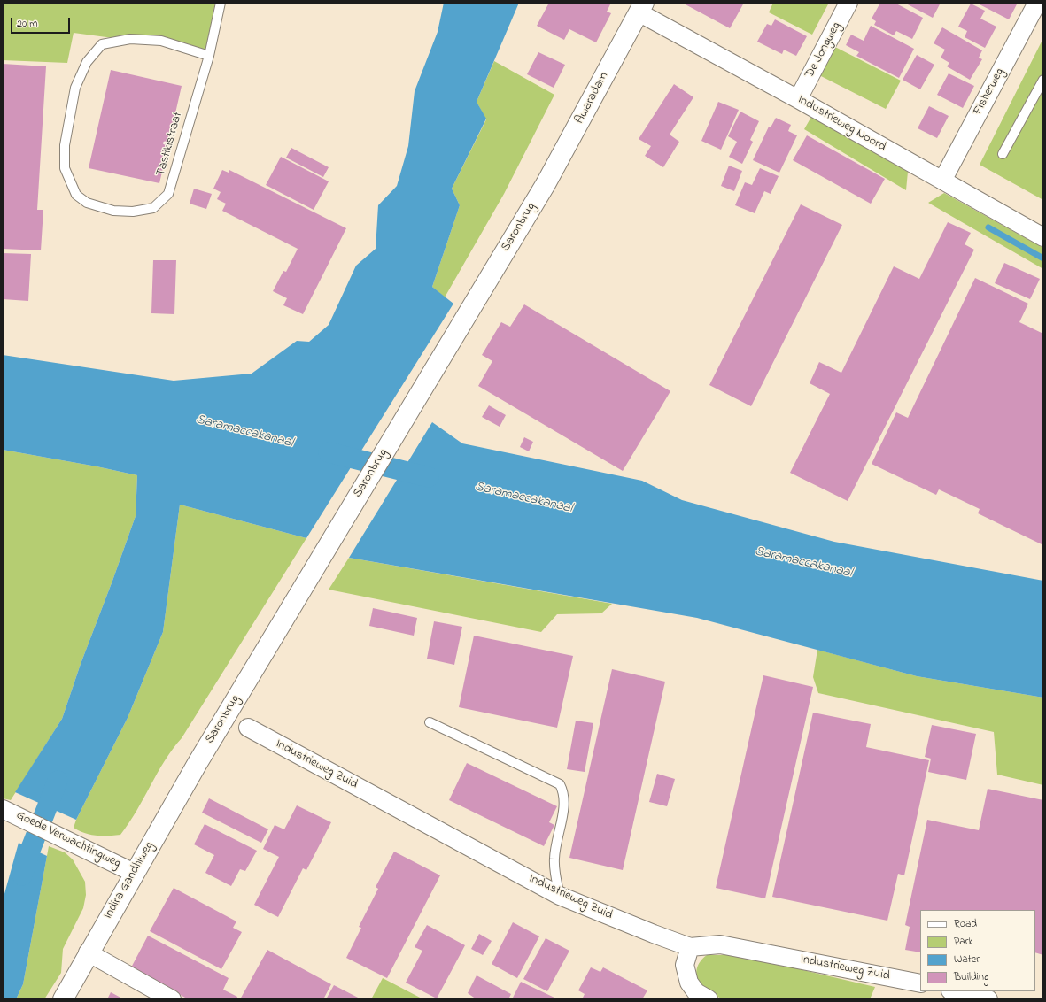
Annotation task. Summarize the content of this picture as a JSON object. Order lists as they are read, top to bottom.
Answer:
{
  "streets": {
    "main road": ["Awaradam", "Saronbrug", "Indira Gandhiweg"],
    "street": [
      "De Jongweg",
      "Fisherweg",
      "Industrieweg Noord",
      "Industrieweg Zuid",
      "Goede Verwachtingweg"
    ],
    "lane": ["Tastikistraat"]
  },
  "crossings": [
    ["De Jongweg", "Industrieweg Noord"],
    ["Fisherweg", "Industrieweg Noord"],
    ["Awaradam", "Industrieweg Noord"],
    ["Awaradam", "Saronbrug"],
    ["Saronbrug", "Indira Gandhiweg"],
    ["Goede Verwachtingweg", "Indira Gandhiweg"]
  ],
  "water": ["Saramaccakanaal"],
  "legend": [
    "Road",
    "Park",
    "Water",
    "Building"
  ],
  "scale_bar": "20 m"
}
